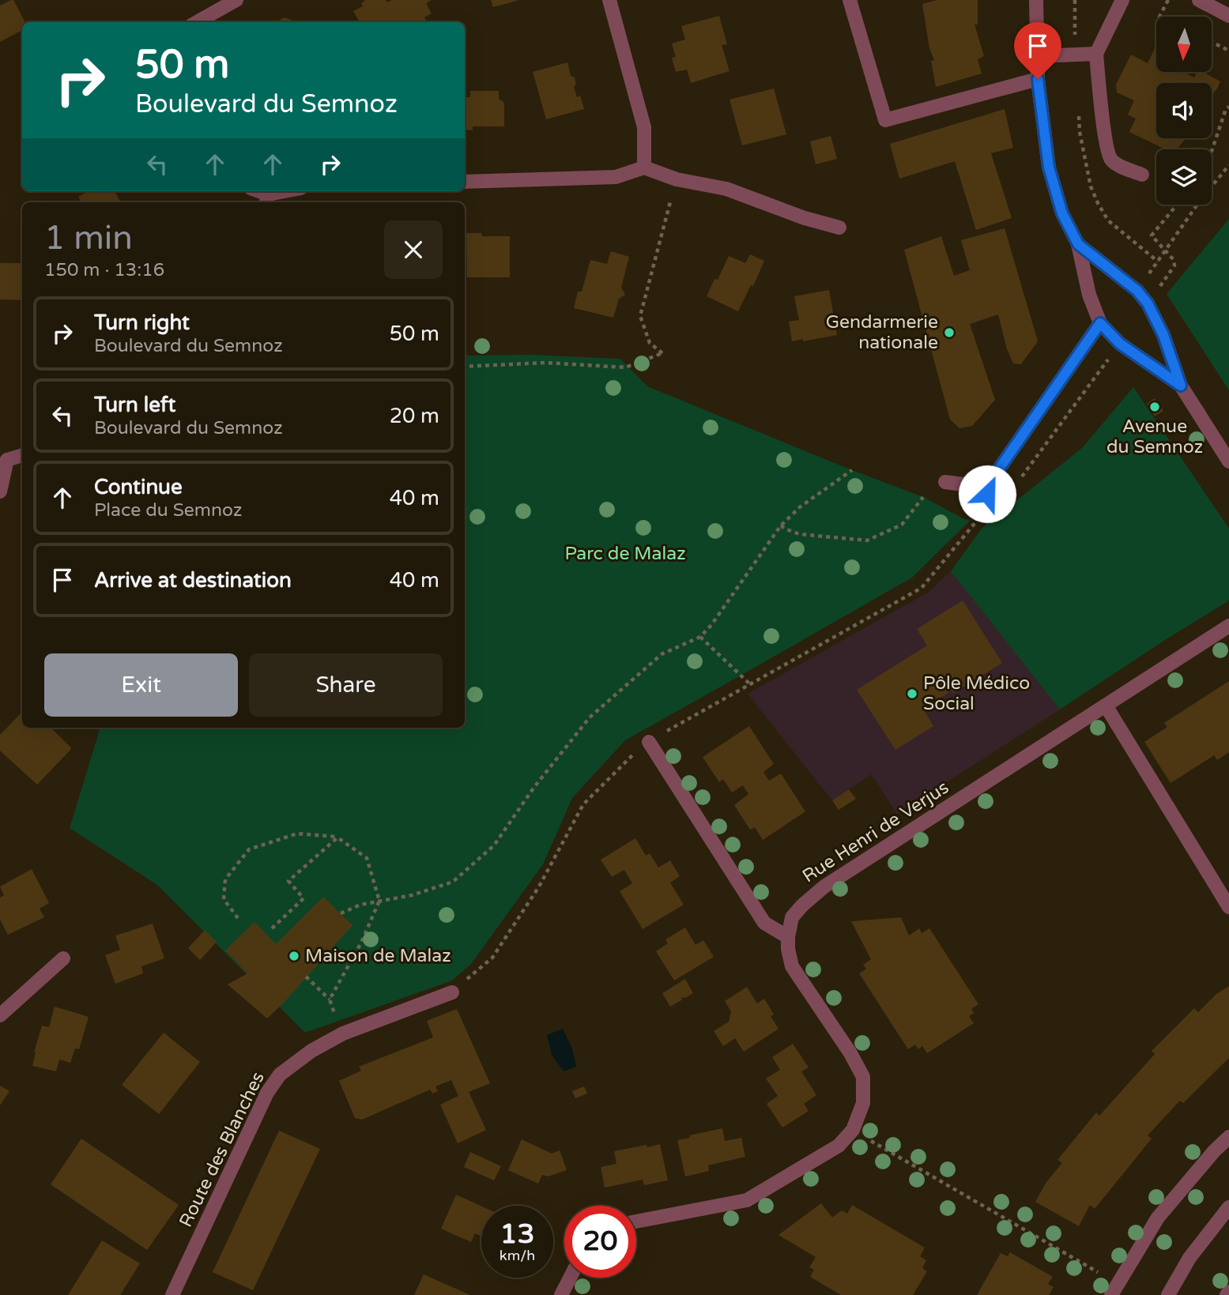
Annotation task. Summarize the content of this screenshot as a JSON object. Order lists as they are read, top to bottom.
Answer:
{
  "streets": {
    "street": ["Rue Henri de Verjus", "Route des Blanches"]
  },
  "parks": ["Parc de Malaz"],
  "places": [
    "Gendarmerie nationale",
    "Avenue du Semnoz",
    "Pôle Médico Social",
    "Maison de Malaz"
  ],
  "north": "bottom",
  "page": {
    "turn": ["50 m", "Boulevard du Semnoz"],
    "heading": ["1 min", "150 m · 13:16"],
    "list": [
      {
        "name": "Turn right",
        "note": "Boulevard du Semnoz",
        "value": "50 m"
      },
      {
        "name": "Turn left",
        "note": "Boulevard du Semnoz",
        "value": "20 m"
      },
      {
        "name": "Continue",
        "note": "Place du Semnoz",
        "value": "40 m"
      },
      {
        "name": "Arrive at destination",
        "value": "40 m"
      }
    ],
    "buttons": ["Exit", "Share"],
    "speed": "13 km/h",
    "limit": "20"
  }
}
